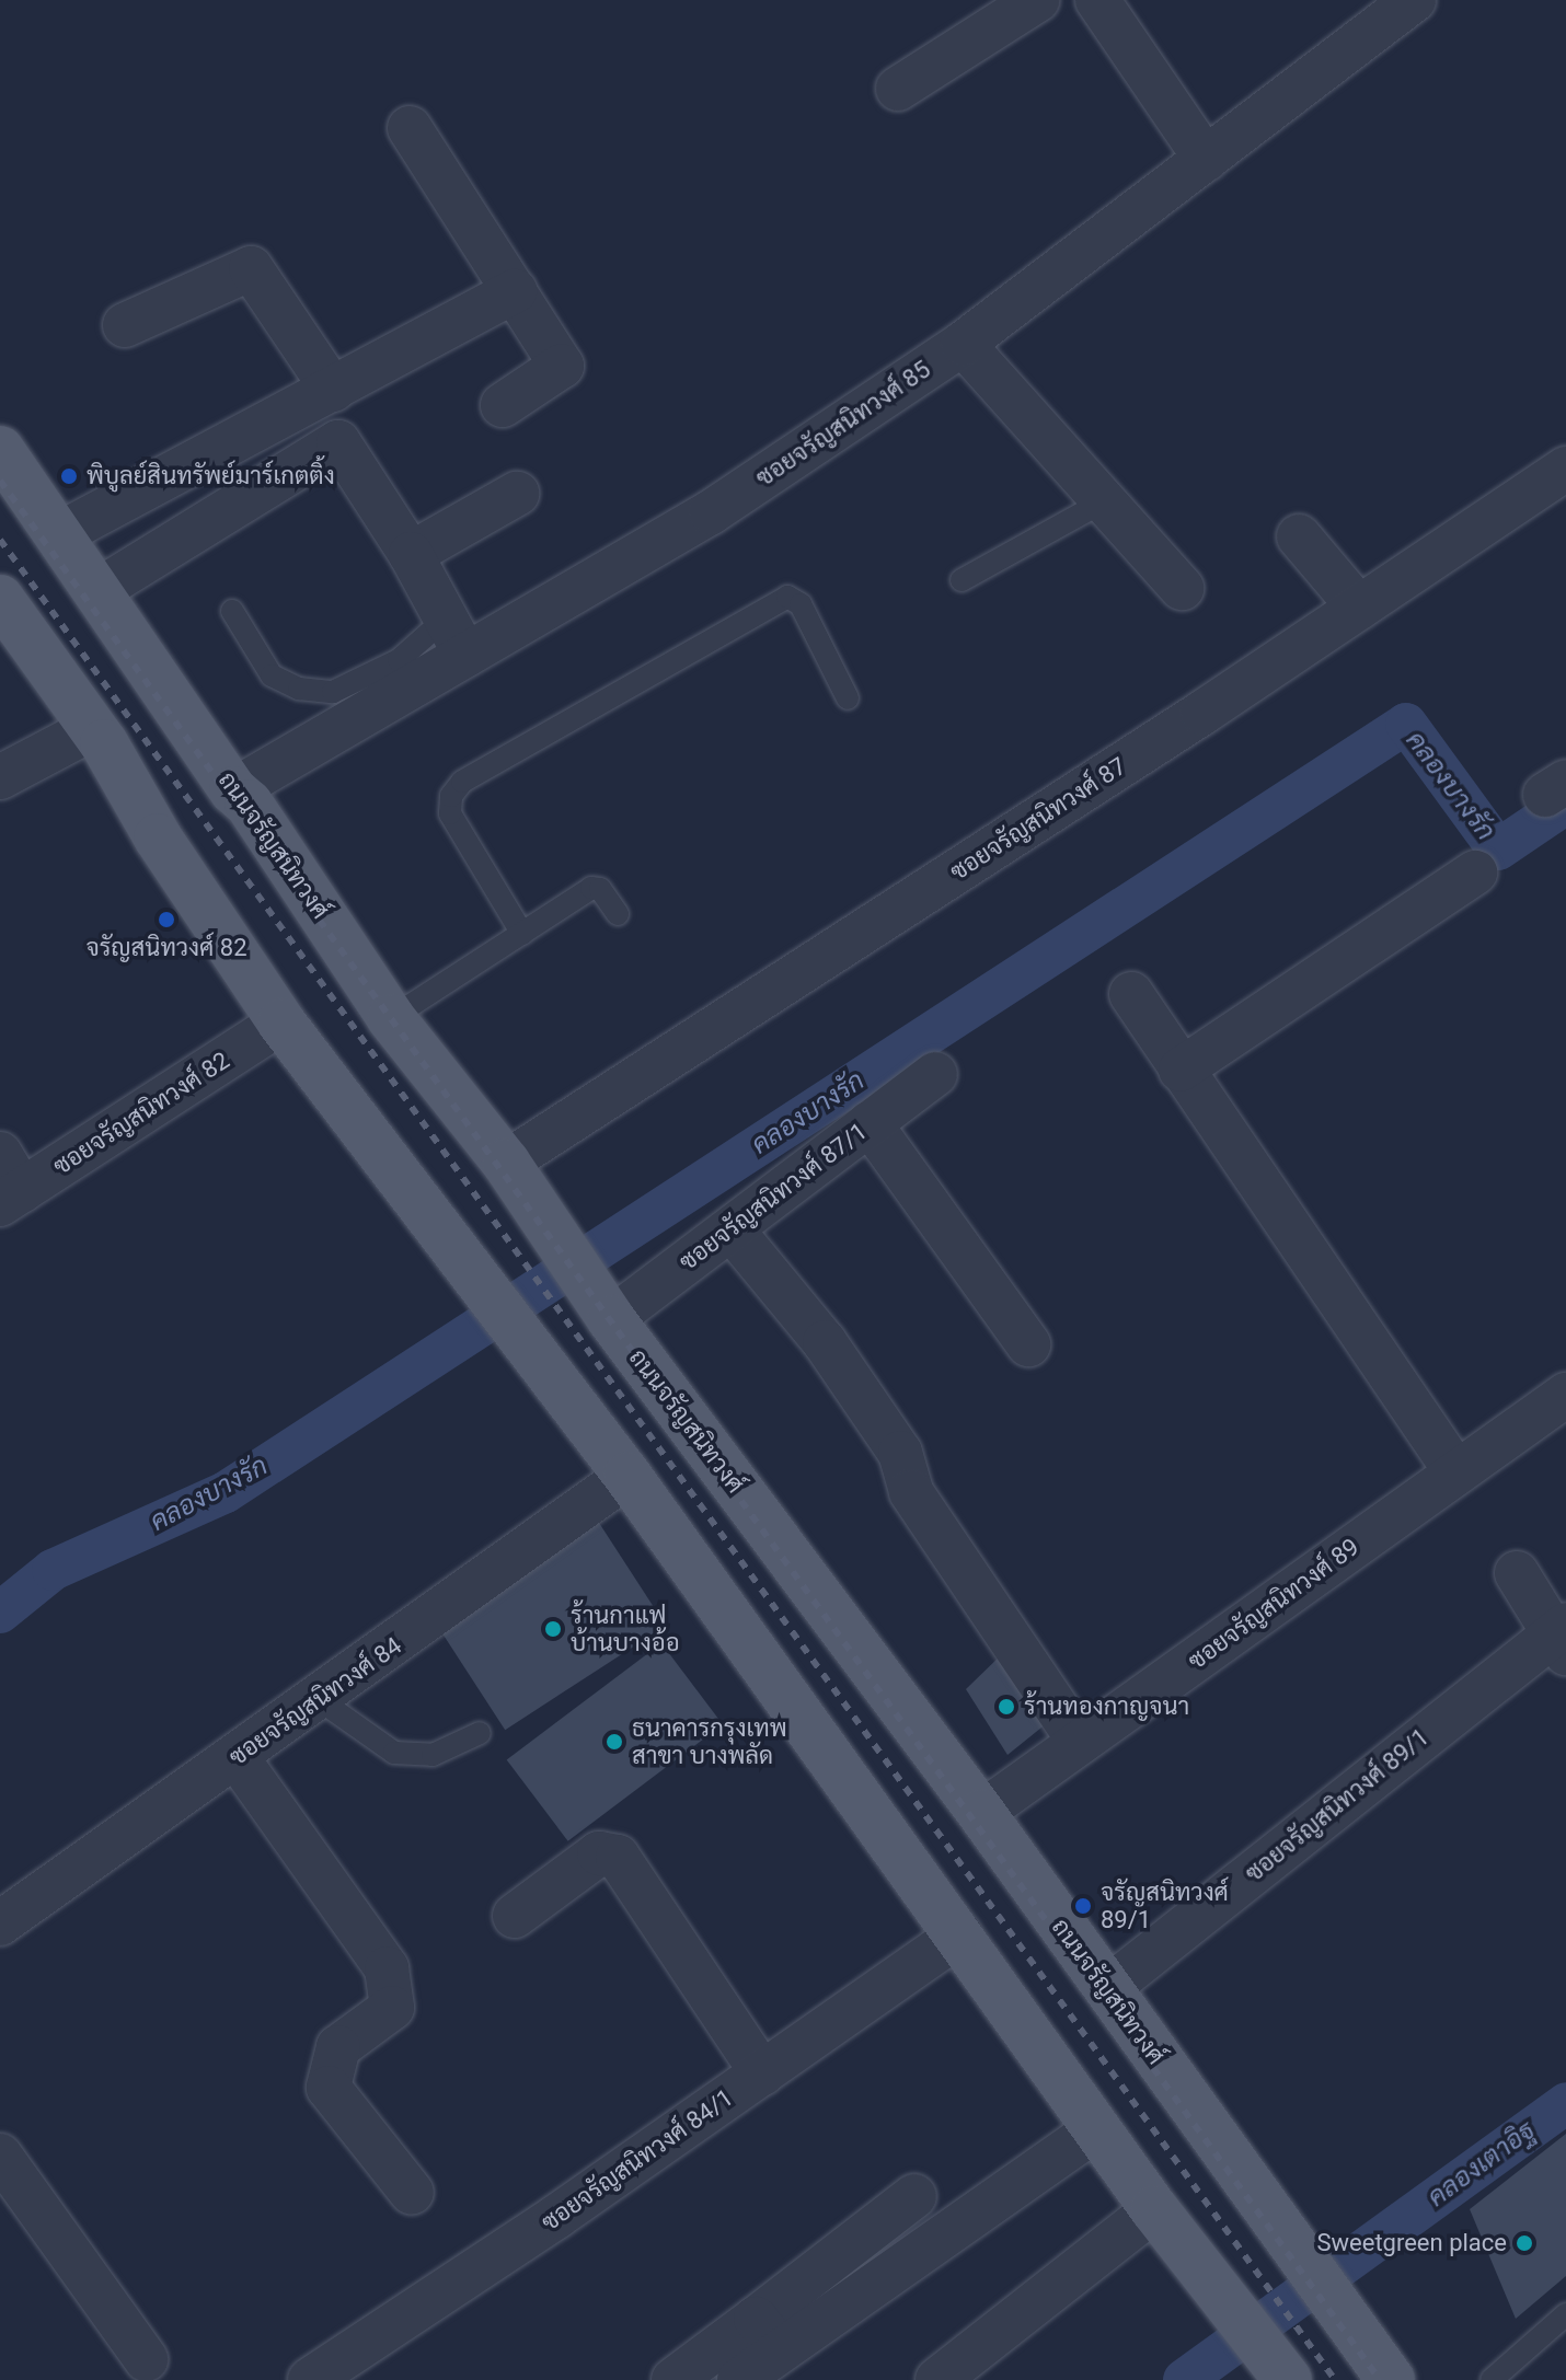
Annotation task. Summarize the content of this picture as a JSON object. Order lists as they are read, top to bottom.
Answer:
{
  "streets": {
    "main road": ["ถนนจรัญสนิทวงศ์"],
    "street": [
      "ซอยจรัญสนิทวงศ์ 85",
      "ซอยจรัญสนิทวงศ์ 87",
      "ซอยจรัญสนิทวงศ์ 82",
      "ซอยจรัญสนิทวงศ์ 87/1",
      "ซอยจรัญสนิทวงศ์ 89",
      "ซอยจรัญสนิทวงศ์ 84",
      "ซอยจรัญสนิทวงศ์ 89/1",
      "ซอยจรัญสนิทวงศ์ 84/1"
    ]
  },
  "crossings": [
    ["ซอยจรัญสนิทวงศ์ 85", "ถนนจรัญสนิทวงศ์"],
    ["ซอยจรัญสนิทวงศ์ 87", "ถนนจรัญสนิทวงศ์"],
    ["ถนนจรัญสนิทวงศ์", "ซอยจรัญสนิทวงศ์ 87/1"],
    ["ถนนจรัญสนิทวงศ์", "ซอยจรัญสนิทวงศ์ 89"],
    ["ถนนจรัญสนิทวงศ์", "ซอยจรัญสนิทวงศ์ 89/1"]
  ],
  "water": ["คลองบางรัก", "คลองเตาอิฐ"],
  "places": [
    "พิบูลย์สินทรัพย์มาร์เกตติ้ง",
    "จรัญสนิทวงศ์ 82",
    "ร้านกาแฟ บ้านบางอ้อ",
    "ร้านทองกาญจนา",
    "ธนาคารกรุงเทพ สาขา บางพลัด",
    "จรัญสนิทวงศ์ 89/1",
    "Sweetgreen place"
  ]
}
